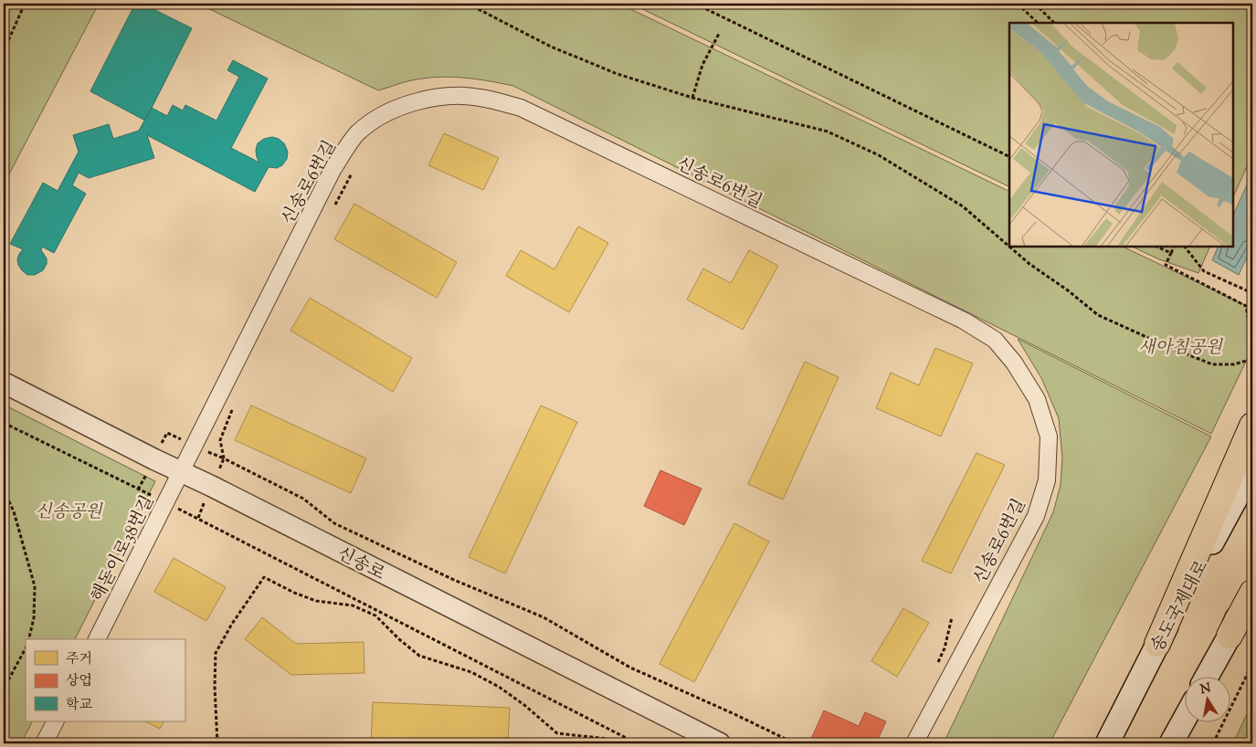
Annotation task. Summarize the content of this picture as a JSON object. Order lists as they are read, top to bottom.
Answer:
{
  "streets": {
    "main road": ["송도국제대로"],
    "street": ["신송로6번길", "해돋이로38번길", "신송로"]
  },
  "crossings": [
    ["신송로6번길", "해돋이로38번길"],
    ["신송로6번길", "신송로"],
    ["해돋이로38번길", "신송로"]
  ],
  "parks": ["새아침공원", "신송공원"],
  "legend": ["주거", "상업", "학교"],
  "north": "top"
}
